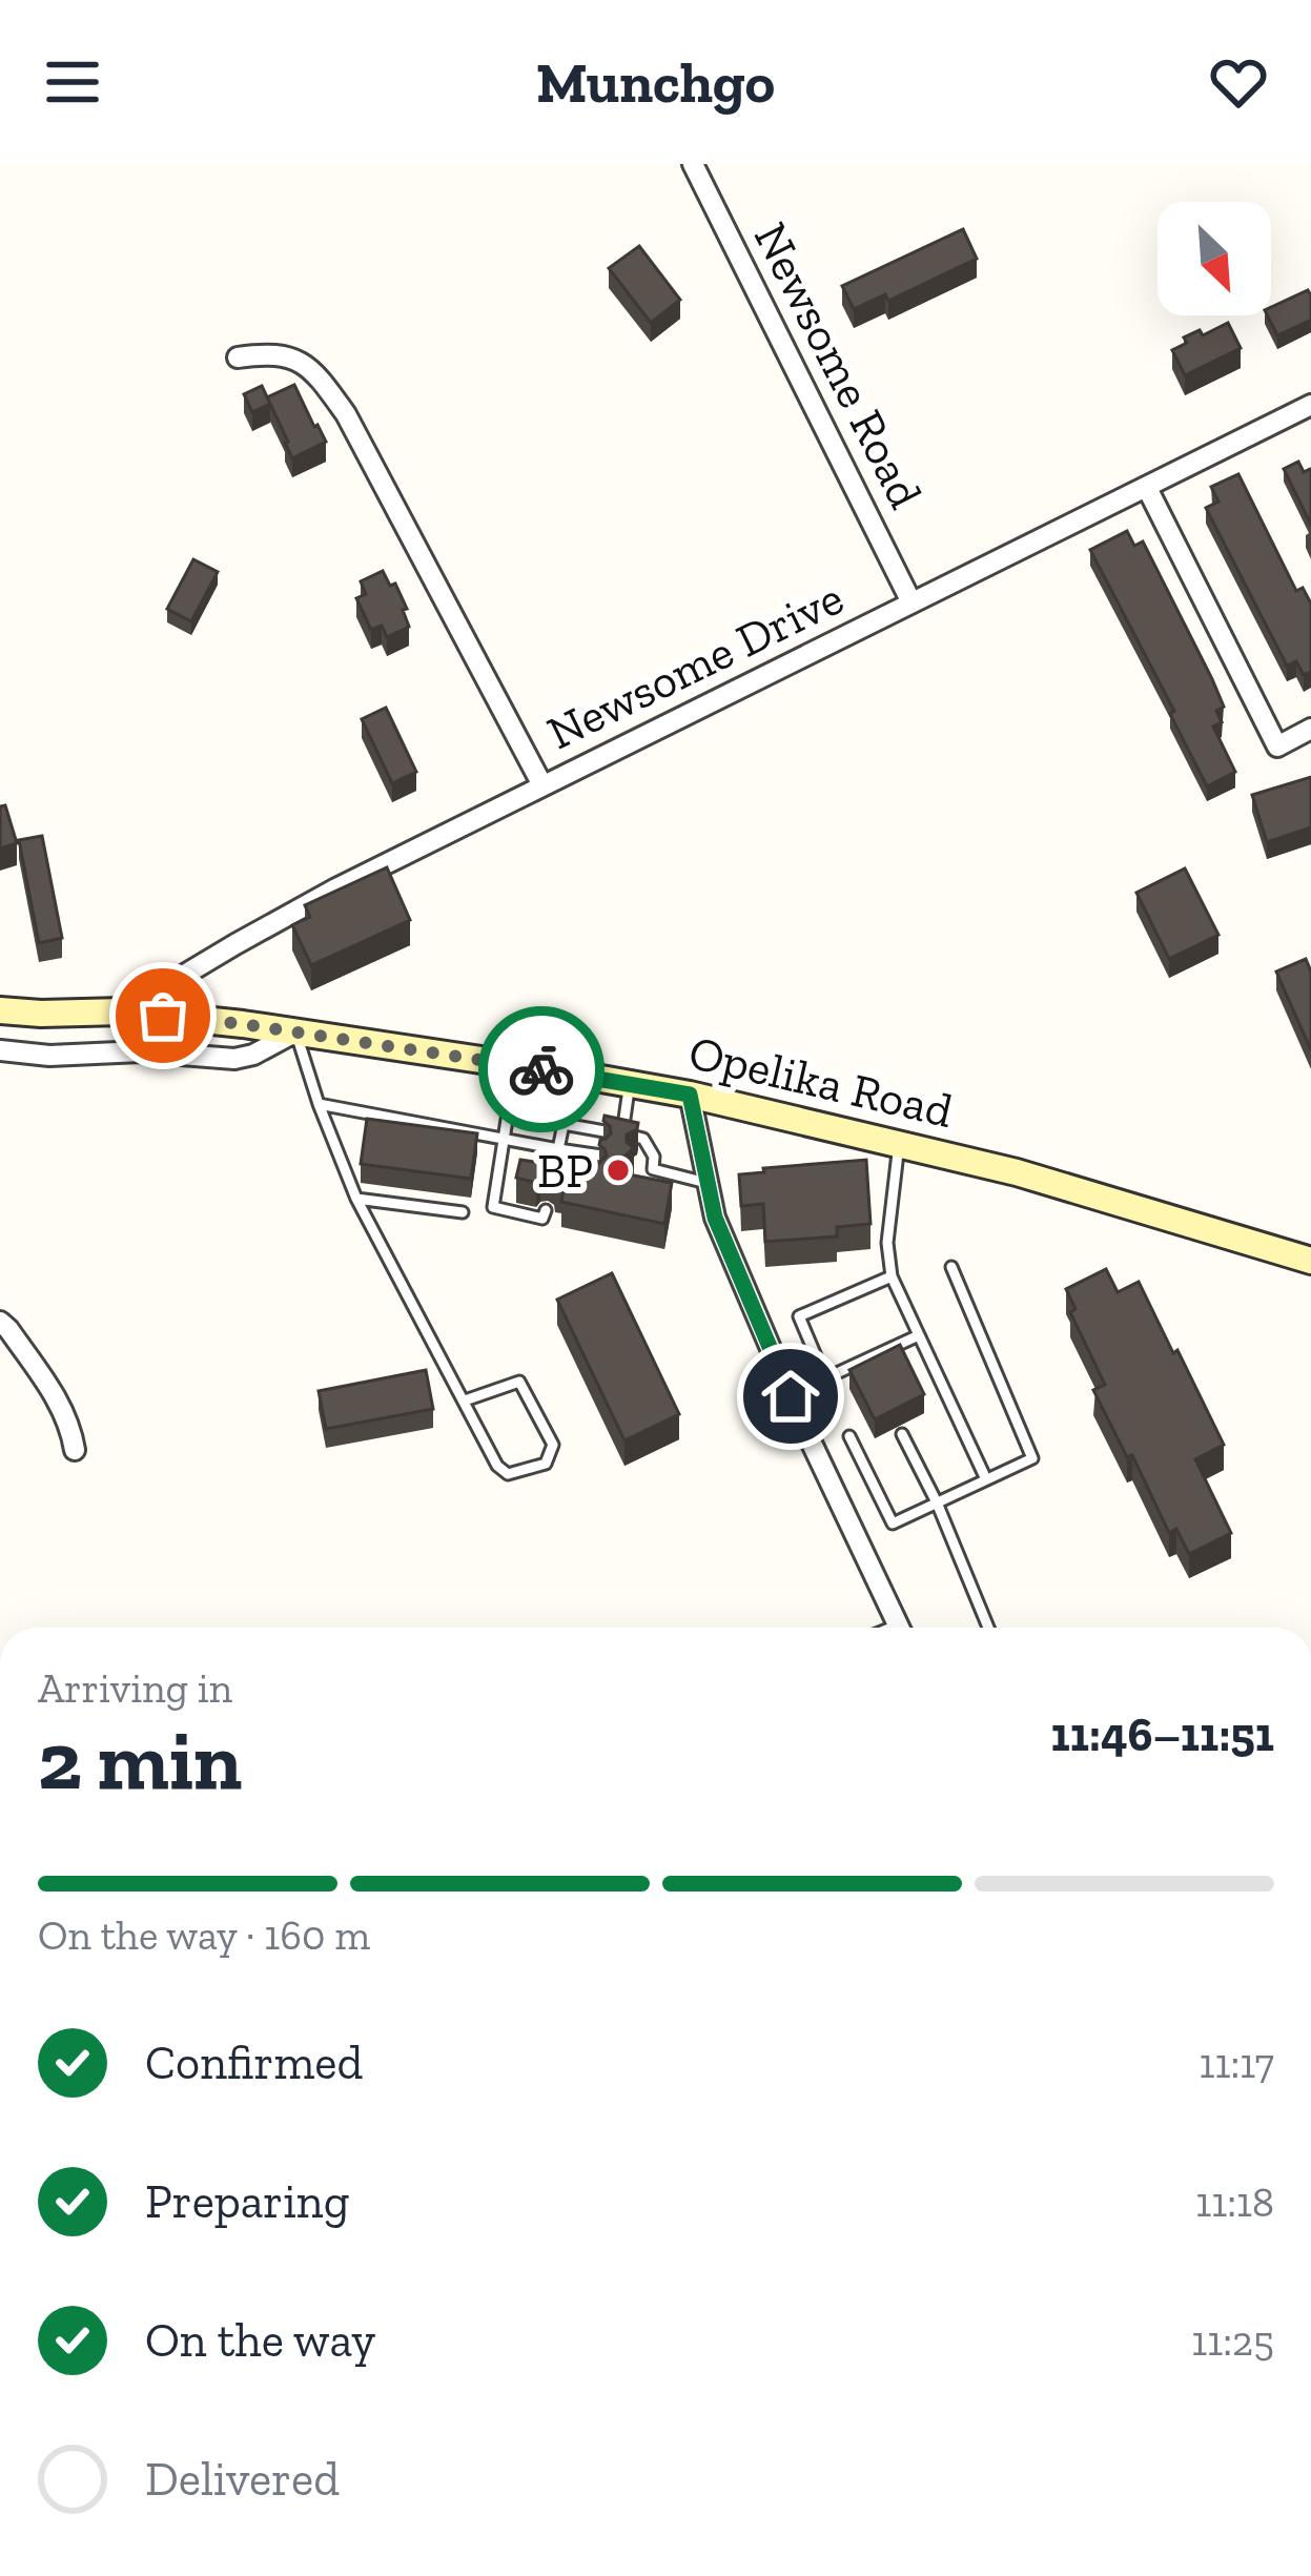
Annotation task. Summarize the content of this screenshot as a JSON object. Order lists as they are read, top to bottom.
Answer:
{
  "streets": {
    "main road": ["Opelika Road"],
    "street": ["Newsome Road", "Newsome Drive"]
  },
  "crossings": [
    ["Newsome Road", "Newsome Drive"],
    ["Newsome Drive", "Opelika Road"]
  ],
  "places": ["BP"],
  "north": "bottom right",
  "page": {
    "header": "Munchgo",
    "heading": ["2 min", "Arriving in", "11:46–11:51"],
    "bar": "On the way · 160 m",
    "list": [
      ["Confirmed", "11:17"],
      ["Preparing", "11:18"],
      ["On the way", "11:25"],
      "Delivered"
    ]
  }
}
